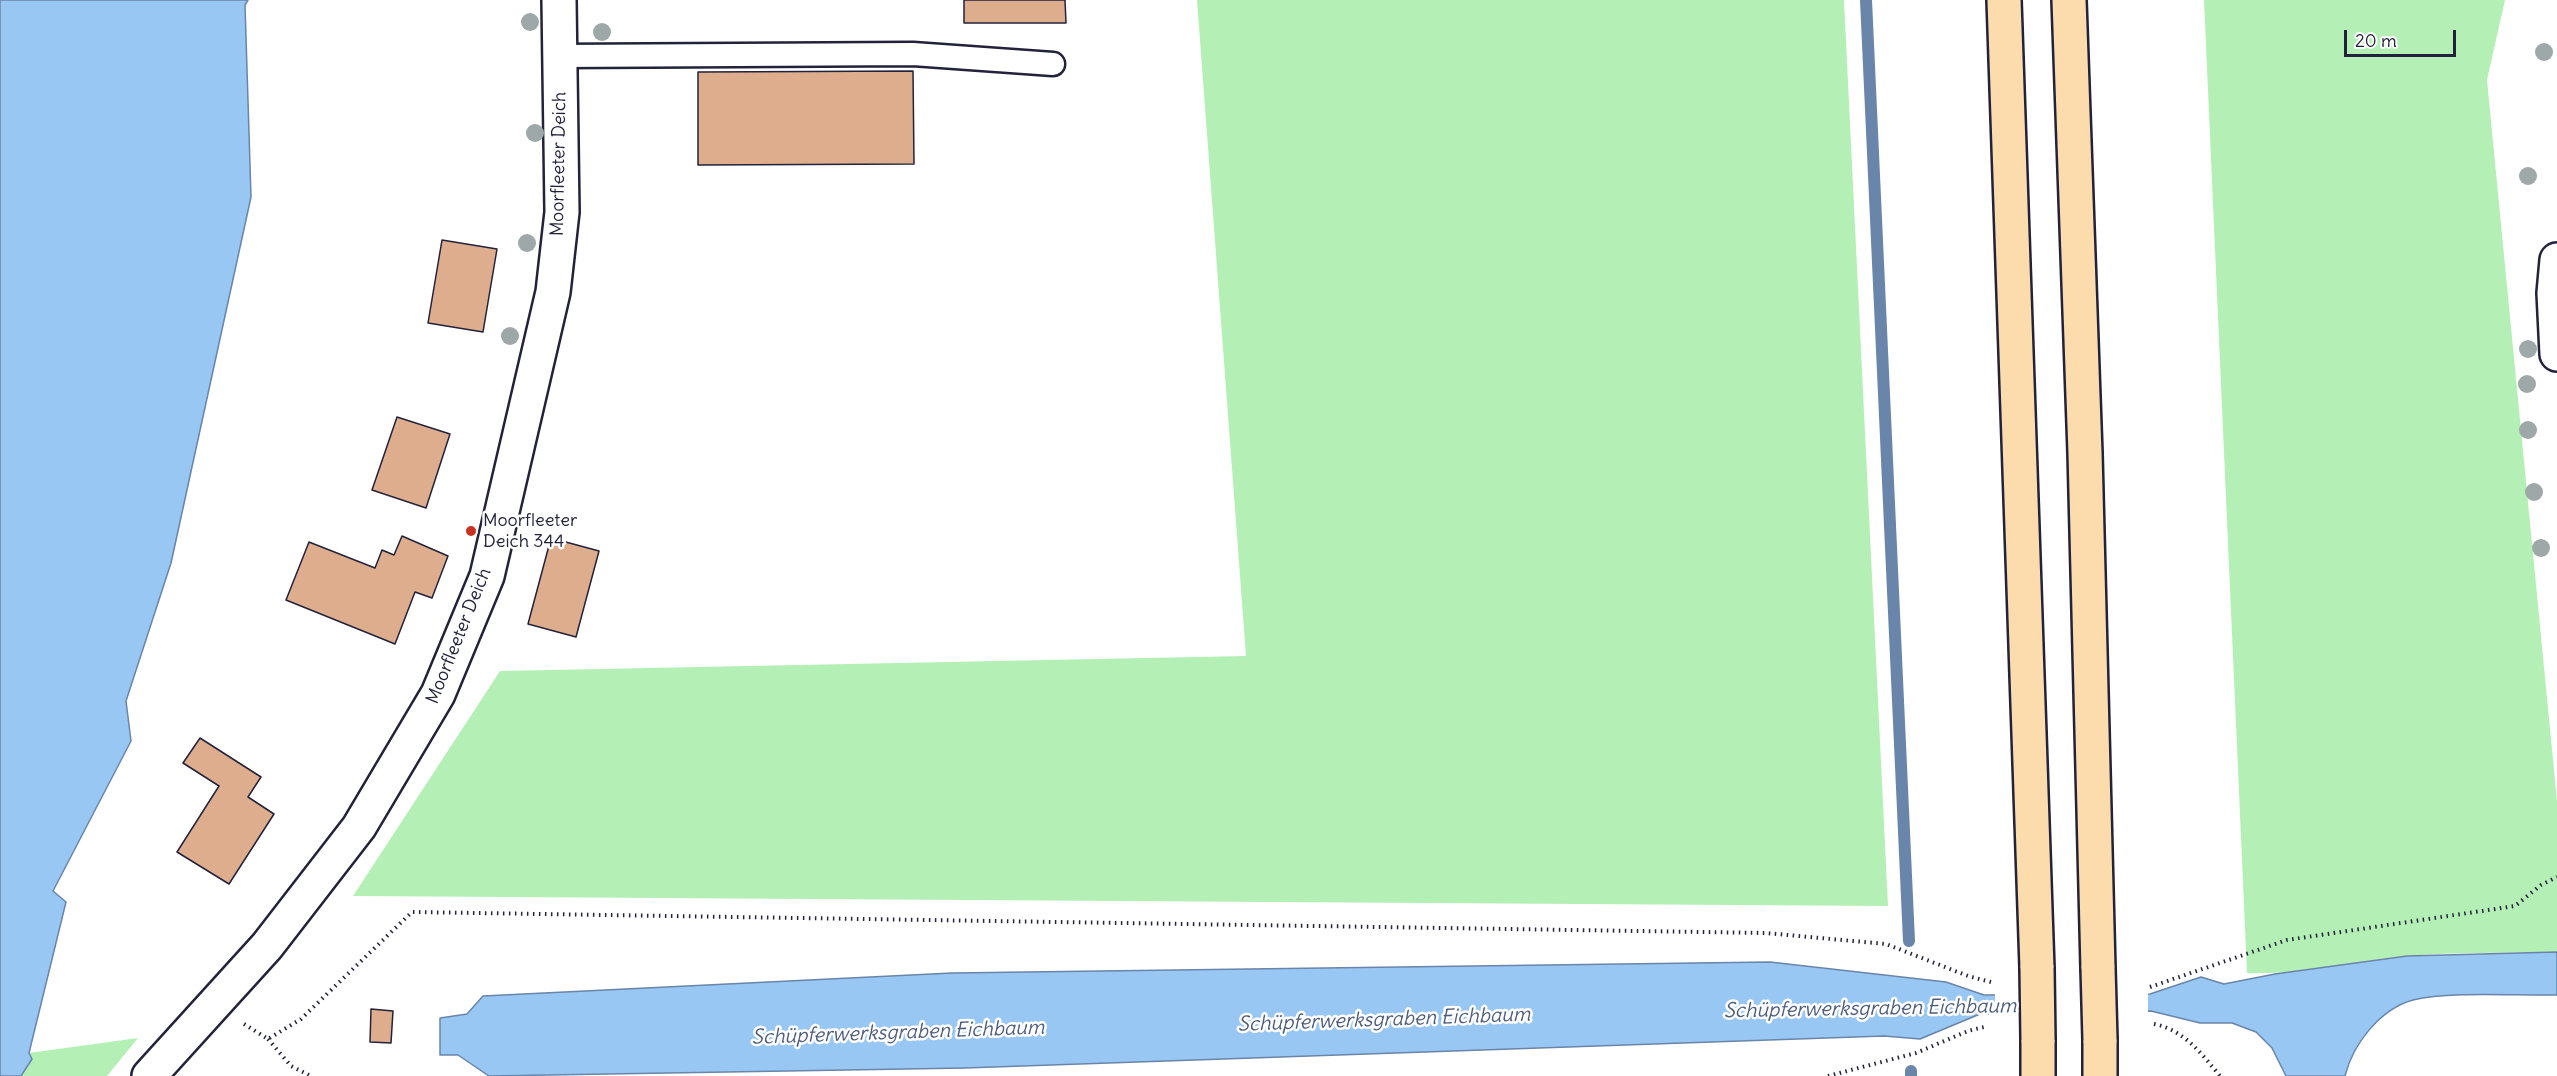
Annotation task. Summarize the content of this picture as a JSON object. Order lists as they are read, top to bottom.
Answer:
{
  "streets": {
    "street": ["Moorfleeter Deich"]
  },
  "water": ["Schüpferwerksgraben Eichbaum"],
  "places": ["Moorfleeter Deich 344"],
  "scale_bar": "20 m"
}
